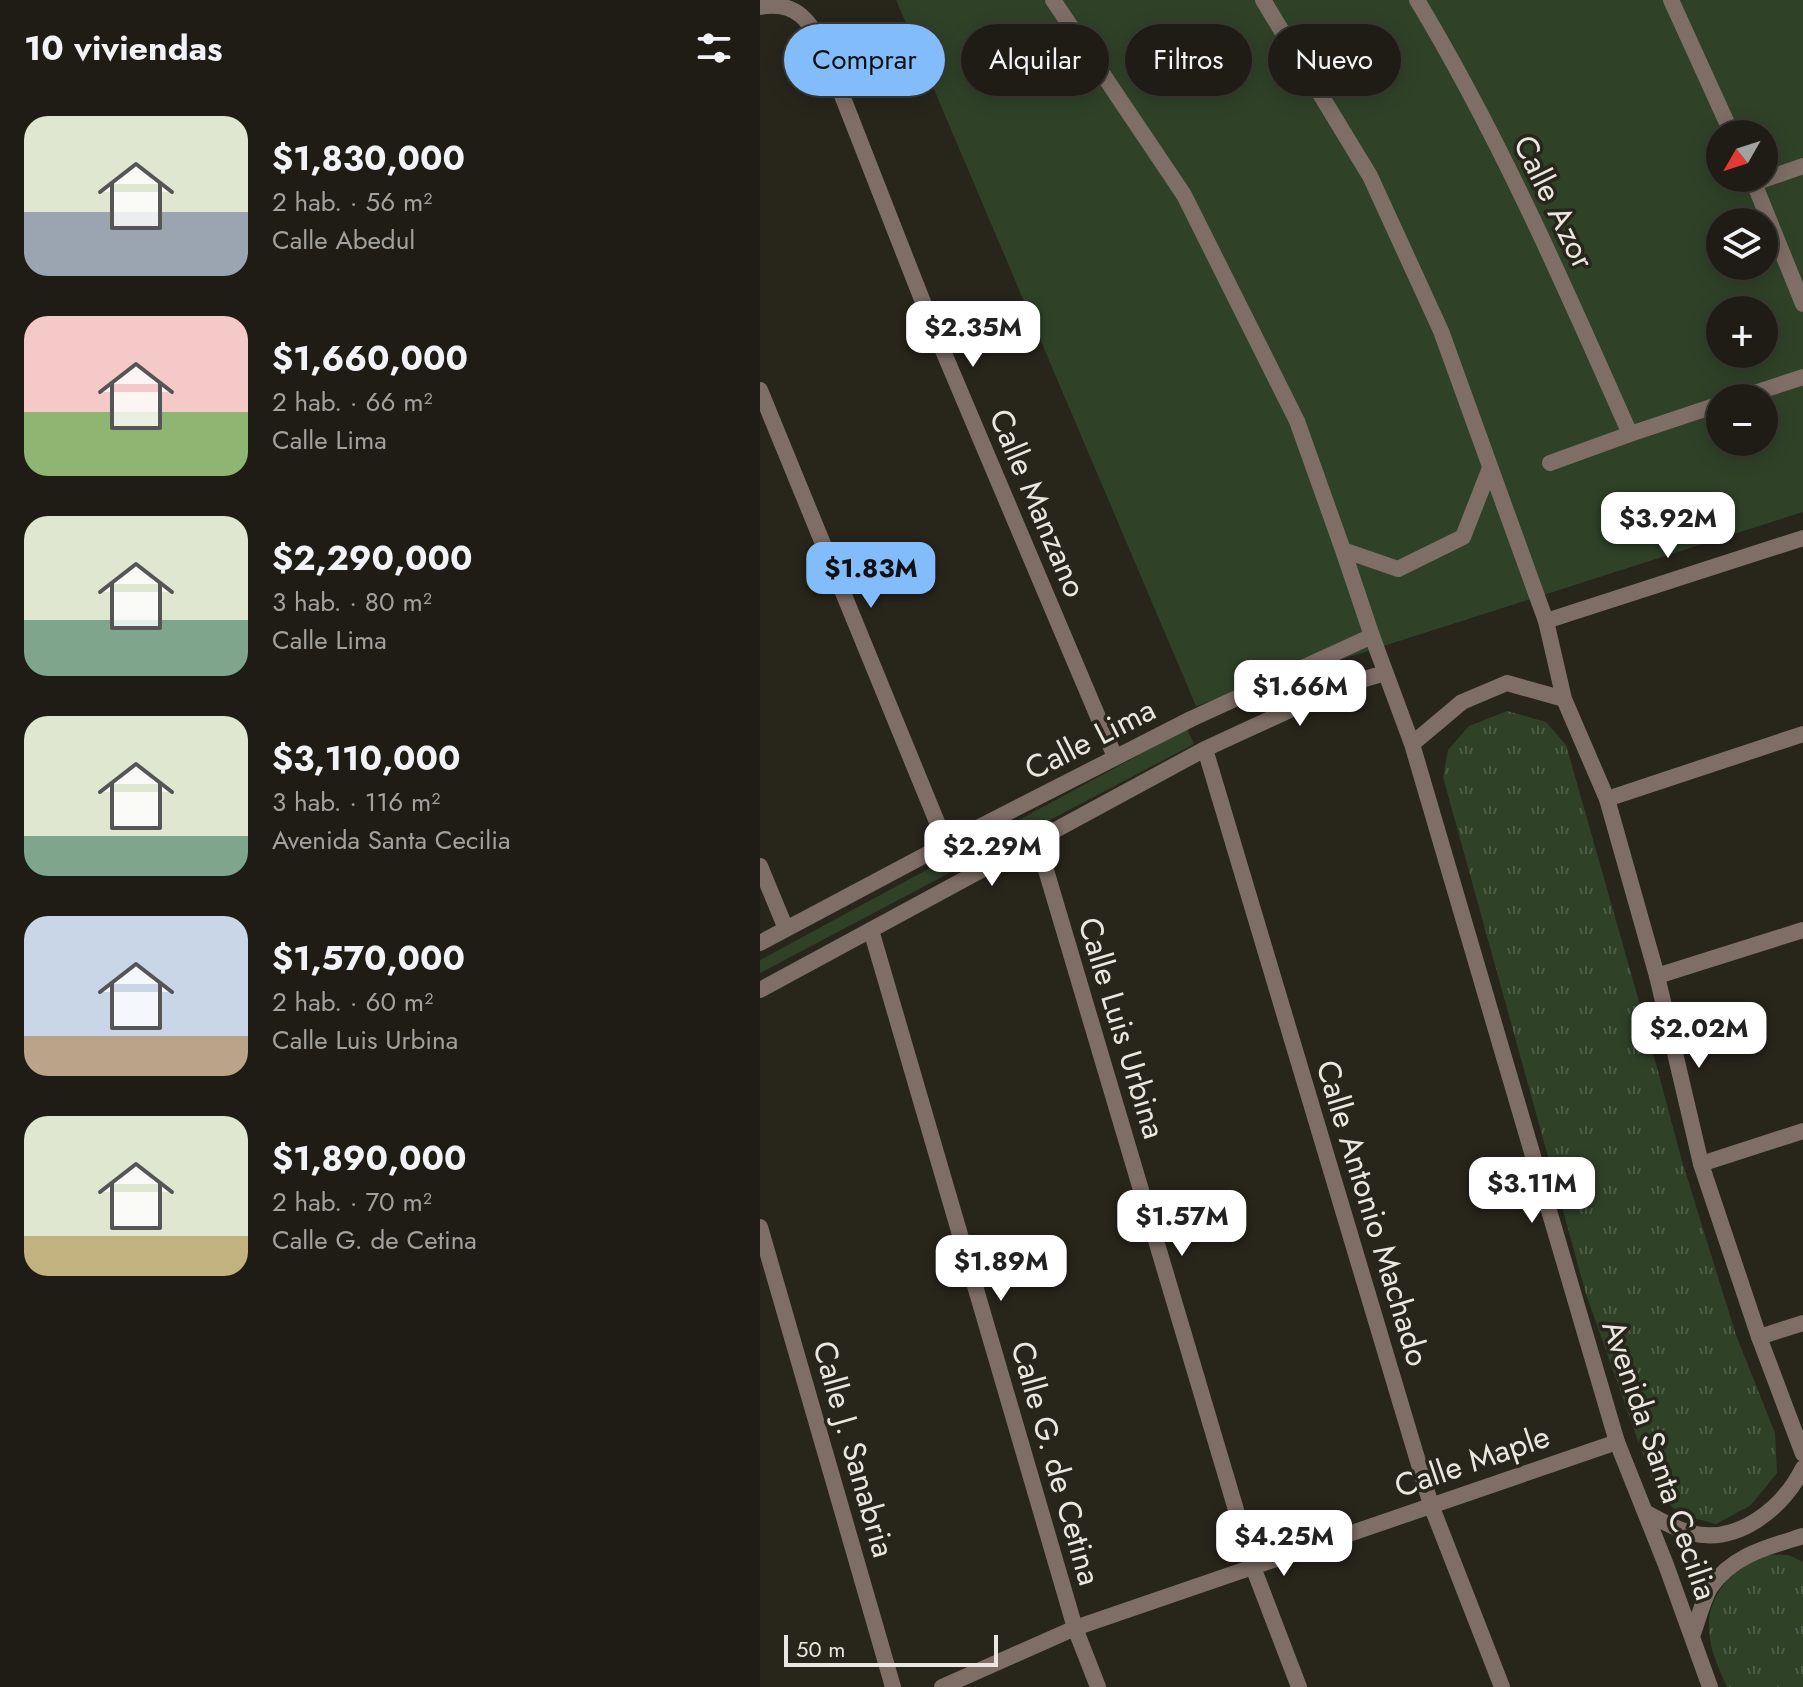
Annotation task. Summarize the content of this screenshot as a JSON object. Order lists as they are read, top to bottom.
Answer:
{
  "streets": {
    "street": [
      "Calle Azor",
      "Calle Manzano",
      "Calle Lima",
      "Calle Luis Urbina",
      "Calle Antonio Machado",
      "Calle J. Sanabria",
      "Avenida Santa Cecilia",
      "Calle Maple",
      "Calle G. de Cetina"
    ]
  },
  "crossings": [
    ["Calle Manzano", "Calle Lima"],
    ["Calle Lima", "Calle Luis Urbina"],
    ["Calle Lima", "Calle Antonio Machado"],
    ["Calle Lima", "Avenida Santa Cecilia"],
    ["Calle Lima", "Calle G. de Cetina"],
    ["Calle Luis Urbina", "Calle Maple"],
    ["Calle Antonio Machado", "Calle Maple"],
    ["Avenida Santa Cecilia", "Calle Maple"],
    ["Calle Maple", "Calle G. de Cetina"]
  ],
  "scale_bar": "50 m",
  "north": "bottom left",
  "page": {
    "heading": "10 viviendas",
    "chip": [
      "Comprar",
      "Alquilar",
      "Filtros",
      "Nuevo"
    ],
    "list": [
      {
        "name": "$1,830,000",
        "note": "2 hab. · 56 m² · Calle Abedul"
      },
      {
        "name": "$1,660,000",
        "note": "2 hab. · 66 m² · Calle Lima"
      },
      {
        "name": "$2,290,000",
        "note": "3 hab. · 80 m² · Calle Lima"
      },
      {
        "name": "$3,110,000",
        "note": "3 hab. · 116 m² · Avenida Santa Cecilia"
      },
      {
        "name": "$1,570,000",
        "note": "2 hab. · 60 m² · Calle Luis Urbina"
      },
      {
        "name": "$1,890,000",
        "note": "2 hab. · 70 m² · Calle G. de Cetina"
      }
    ],
    "map_buttons": ["+", "−"],
    "price": [
      "$2.35M",
      "$3.92M",
      "$1.83M",
      "$1.66M",
      "$2.29M",
      "$2.02M",
      "$3.11M",
      "$1.57M",
      "$1.89M",
      "$4.25M"
    ],
    "scale": "50 m"
  }
}
